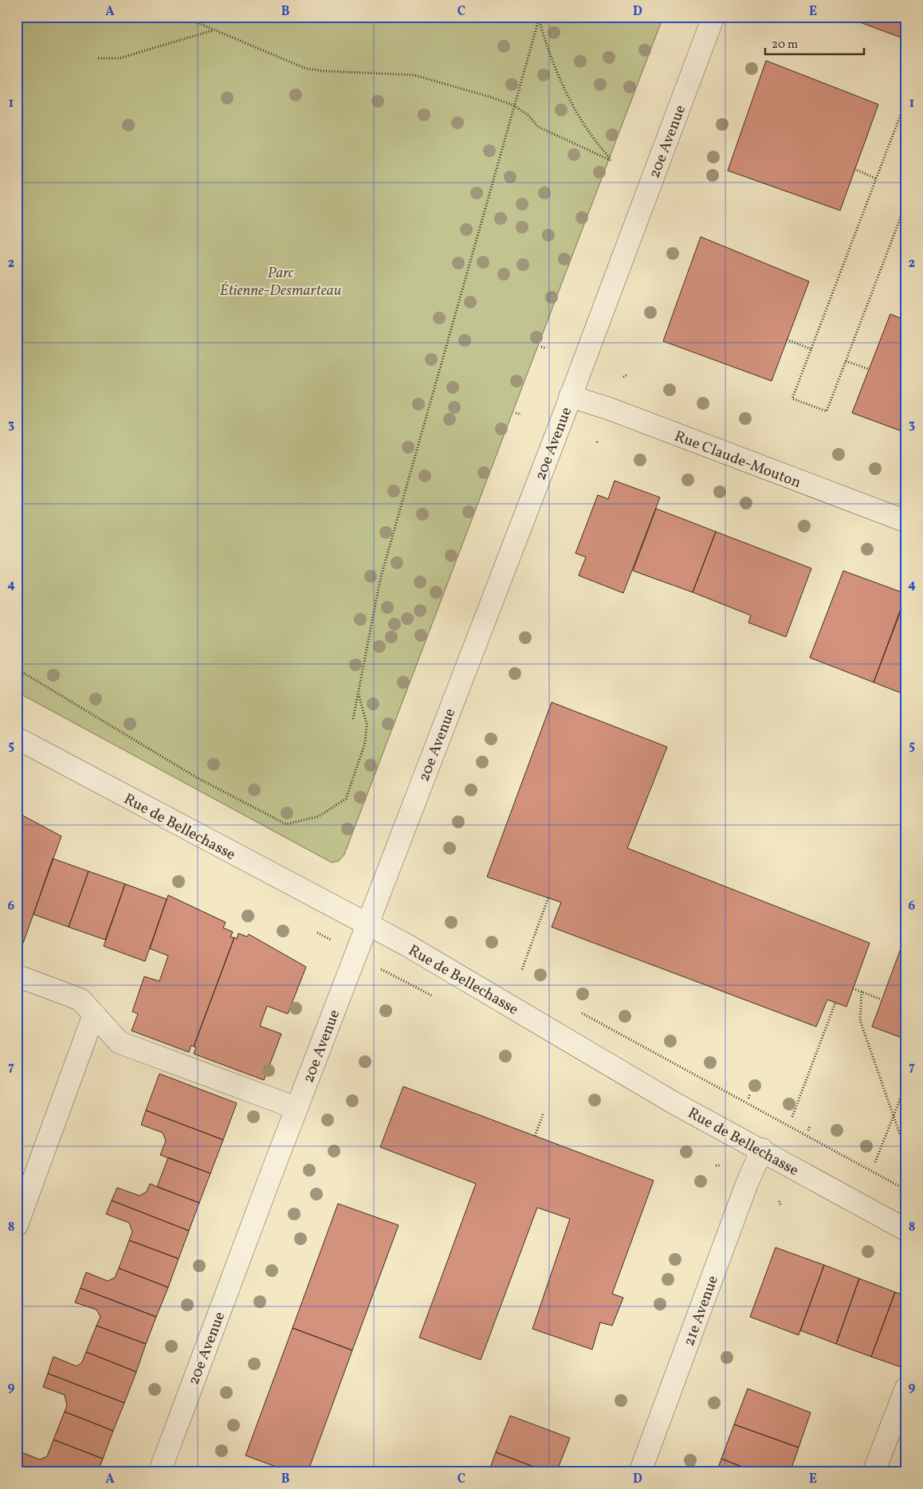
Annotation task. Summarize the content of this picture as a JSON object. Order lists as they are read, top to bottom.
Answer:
{
  "streets": {
    "street": [
      "20e Avenue",
      "Rue Claude-Mouton",
      "Rue de Bellechasse",
      "21e Avenue"
    ]
  },
  "crossings": [
    ["20e Avenue", "Rue Claude-Mouton"],
    ["20e Avenue", "Rue de Bellechasse"],
    ["Rue de Bellechasse", "21e Avenue"]
  ],
  "parks": ["Parc Étienne-Desmarteau"],
  "scale_bar": "20 m",
  "grid": {
    "columns": [
      "A",
      "B",
      "C",
      "D",
      "E"
    ],
    "rows": [
      "1",
      "2",
      "3",
      "4",
      "5",
      "6",
      "7",
      "8",
      "9"
    ]
  }
}
